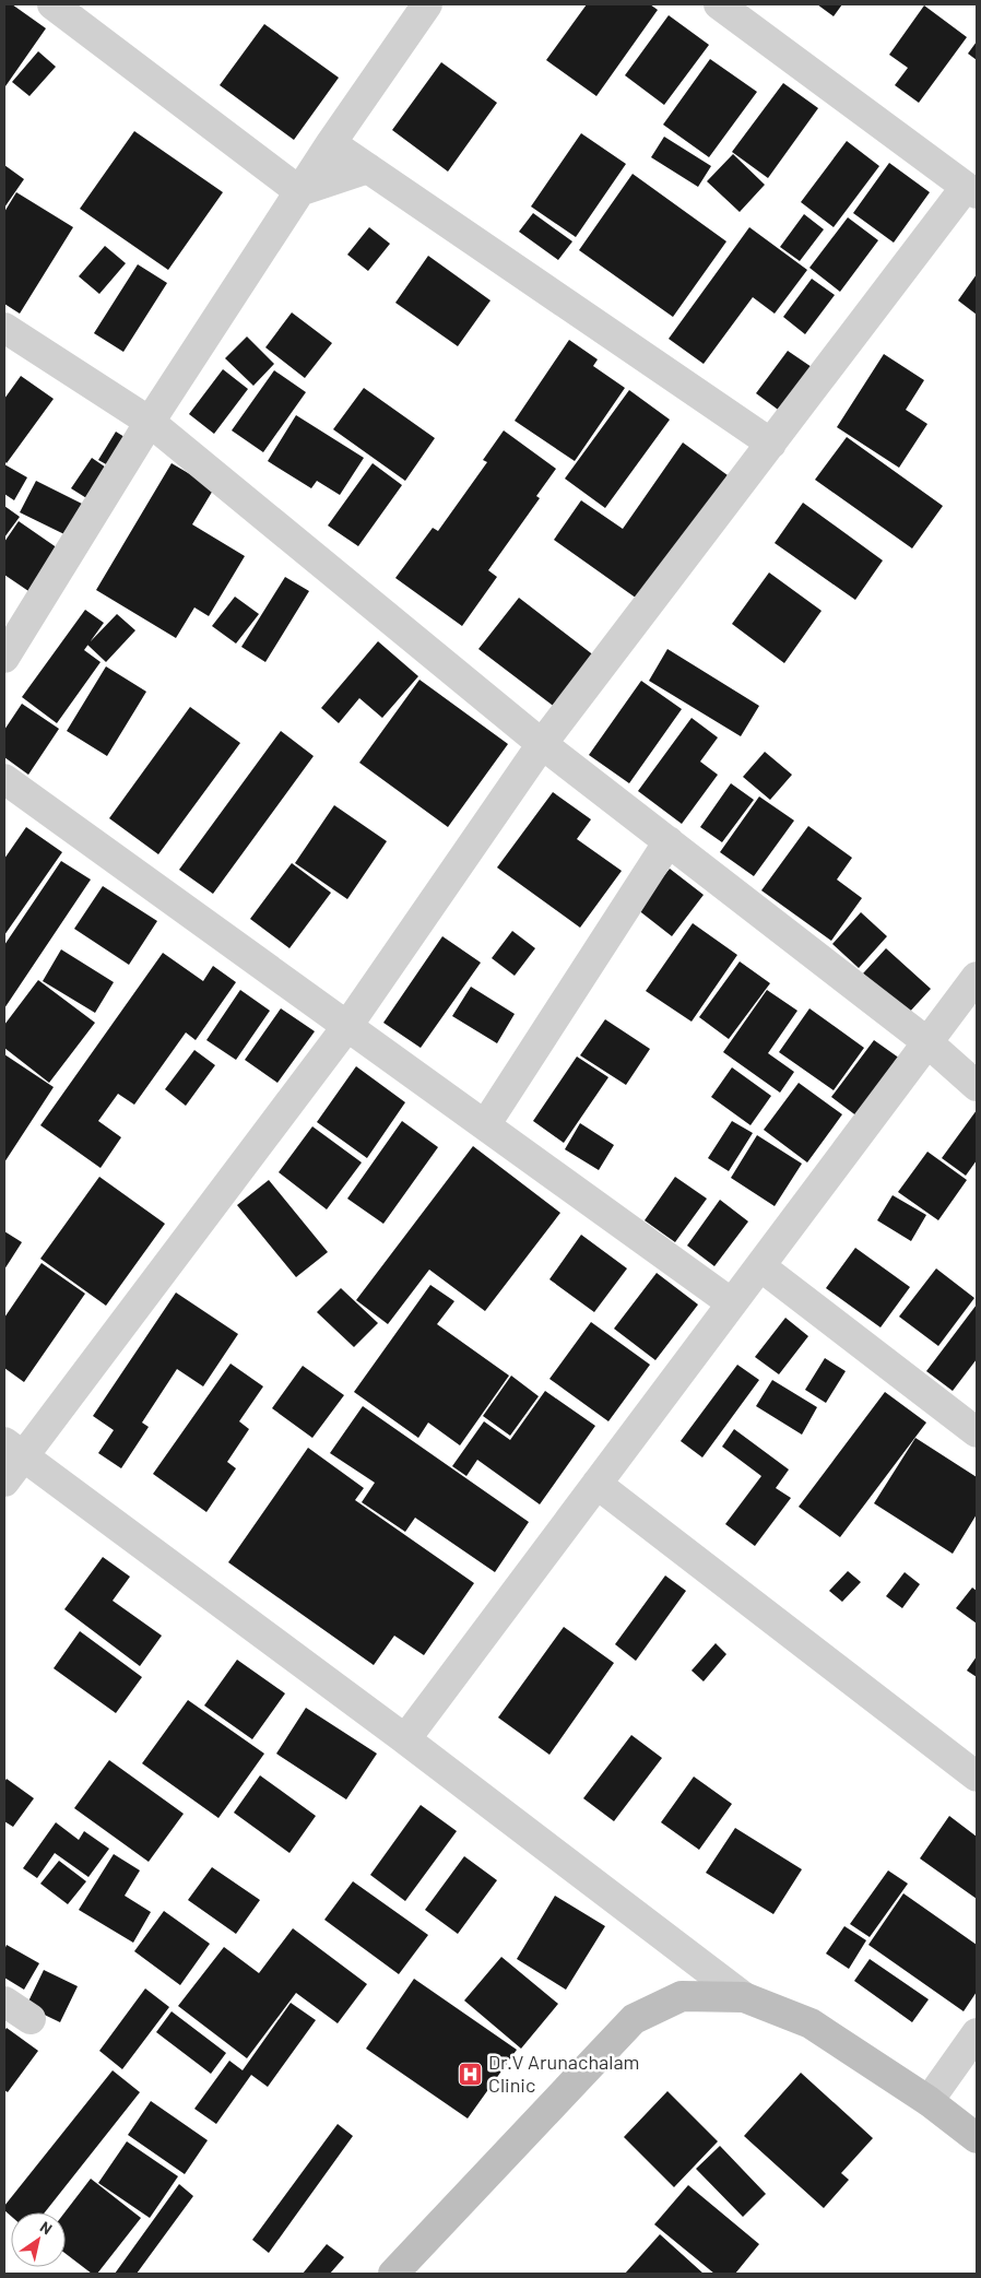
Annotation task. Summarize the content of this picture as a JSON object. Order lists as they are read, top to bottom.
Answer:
{
  "places": {
    "hospital": ["Dr.V Arunachalam Clinic"]
  },
  "north": "top right"
}
